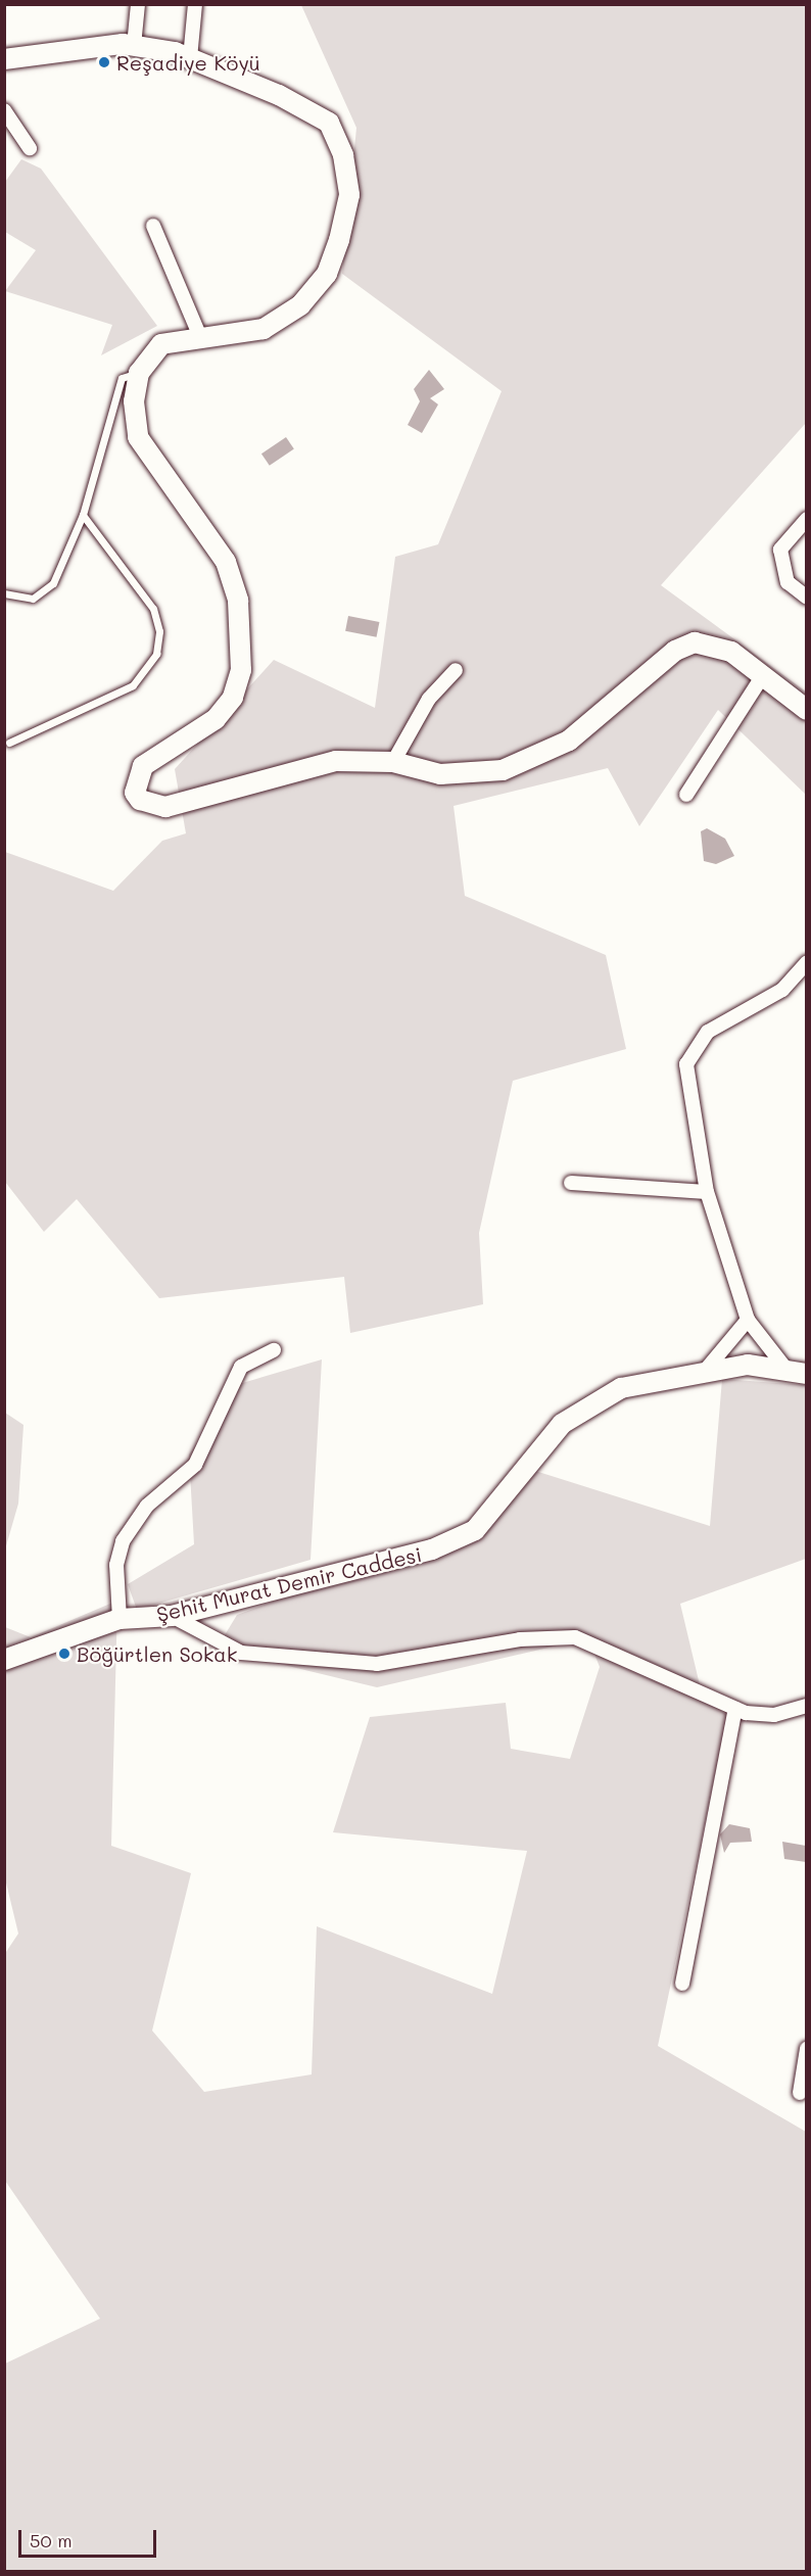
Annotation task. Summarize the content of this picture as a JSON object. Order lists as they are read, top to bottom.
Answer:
{
  "streets": {
    "street": ["Şehit Murat Demir Caddesi"]
  },
  "places": ["Reşadiye Köyü", "Böğürtlen Sokak"],
  "scale_bar": "50 m"
}
